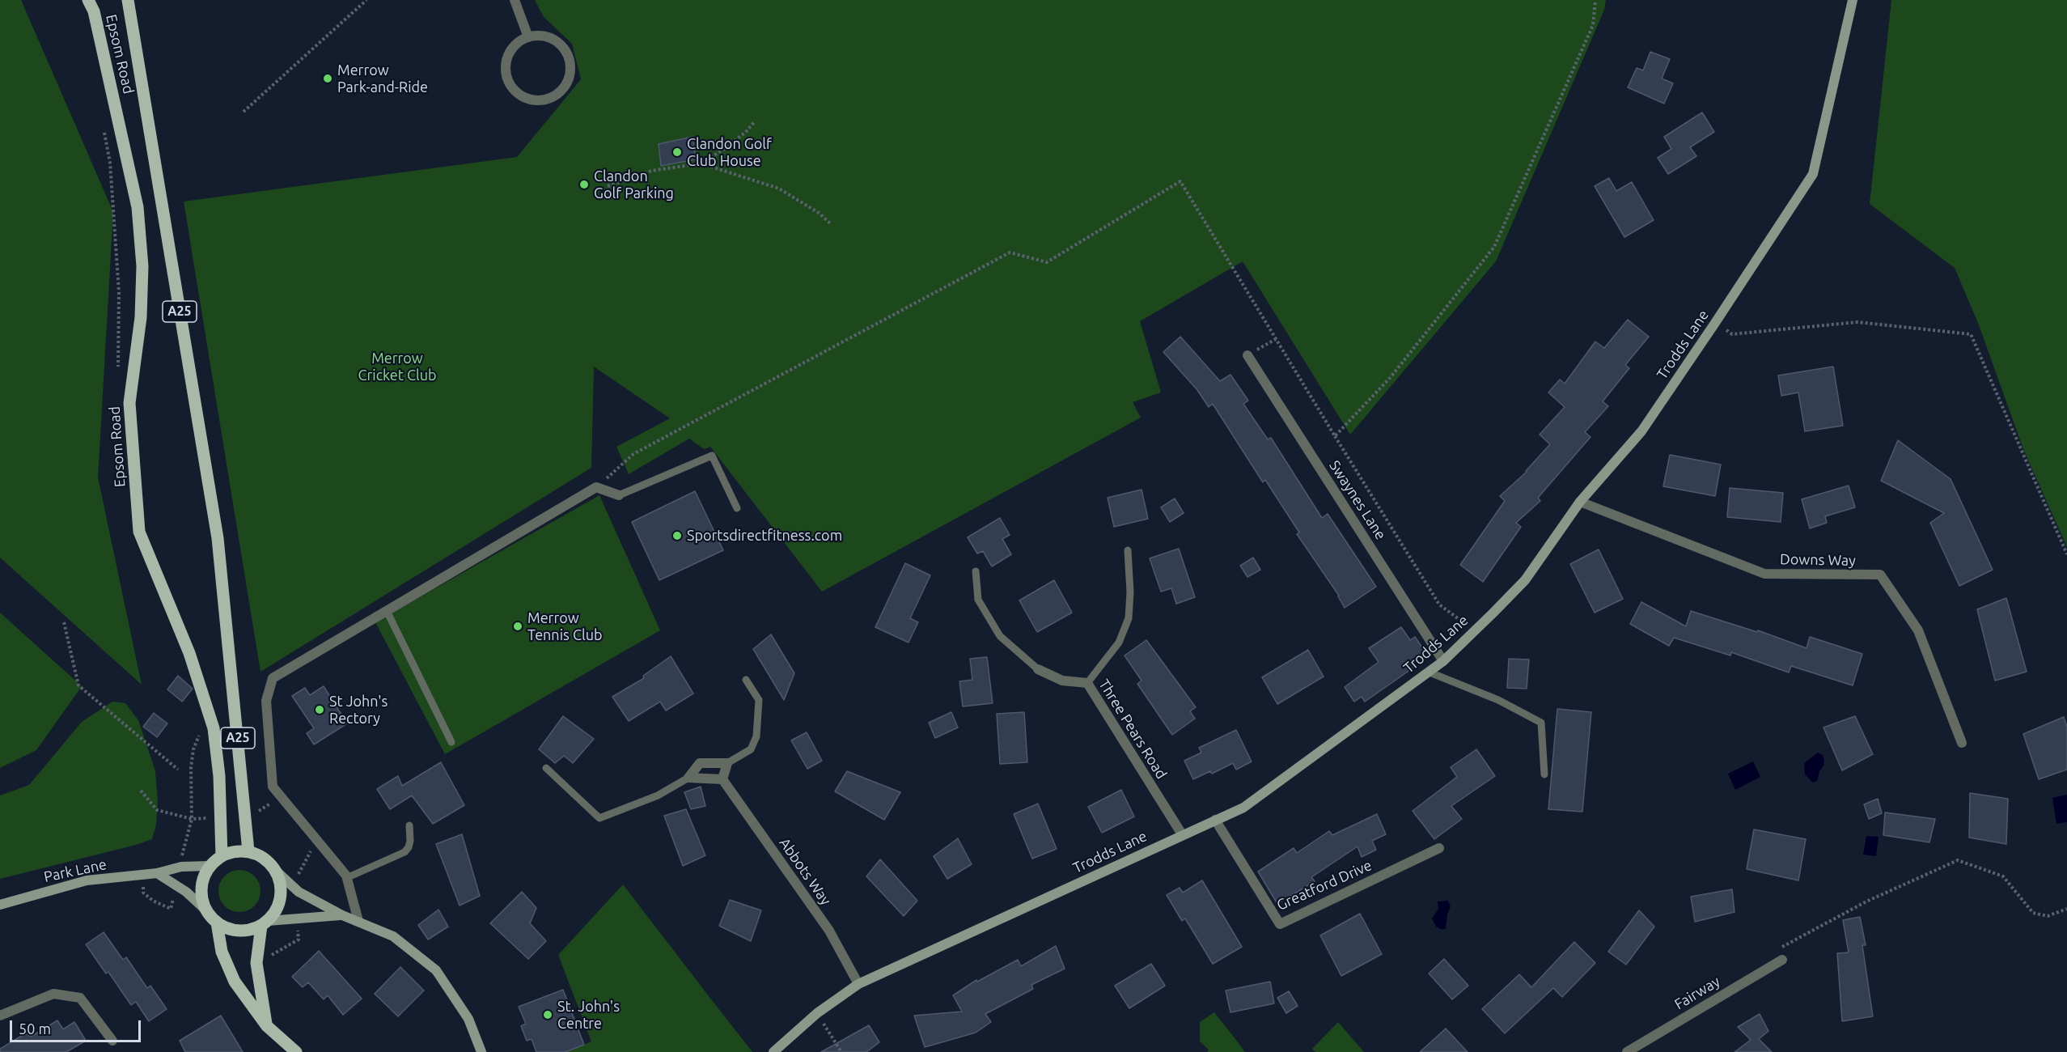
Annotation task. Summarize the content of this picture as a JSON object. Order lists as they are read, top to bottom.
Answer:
{
  "streets": {
    "main road": ["Epsom Road", "A25"],
    "street": [
      "Trodds Lane",
      "Swaynes Lane",
      "Downs Way",
      "Three Pears Road",
      "Park Lane",
      "Abbots Way",
      "Greatford Drive",
      "Fairway"
    ]
  },
  "crossings": [
    ["Epsom Road", "Park Lane"],
    ["Trodds Lane", "Swaynes Lane"],
    ["Trodds Lane", "Downs Way"],
    ["Trodds Lane", "Three Pears Road"],
    ["Trodds Lane", "Abbots Way"],
    ["Trodds Lane", "Greatford Drive"]
  ],
  "parks": ["Merrow Cricket Club"],
  "places": [
    "Merrow Park-and-Ride",
    "Clandon Golf Club House",
    "Clandon Golf Parking",
    "Sportsdirectfitness.com",
    "Merrow Tennis Club",
    "St John's Rectory",
    "St. John's Centre"
  ],
  "scale_bar": "50 m"
}
